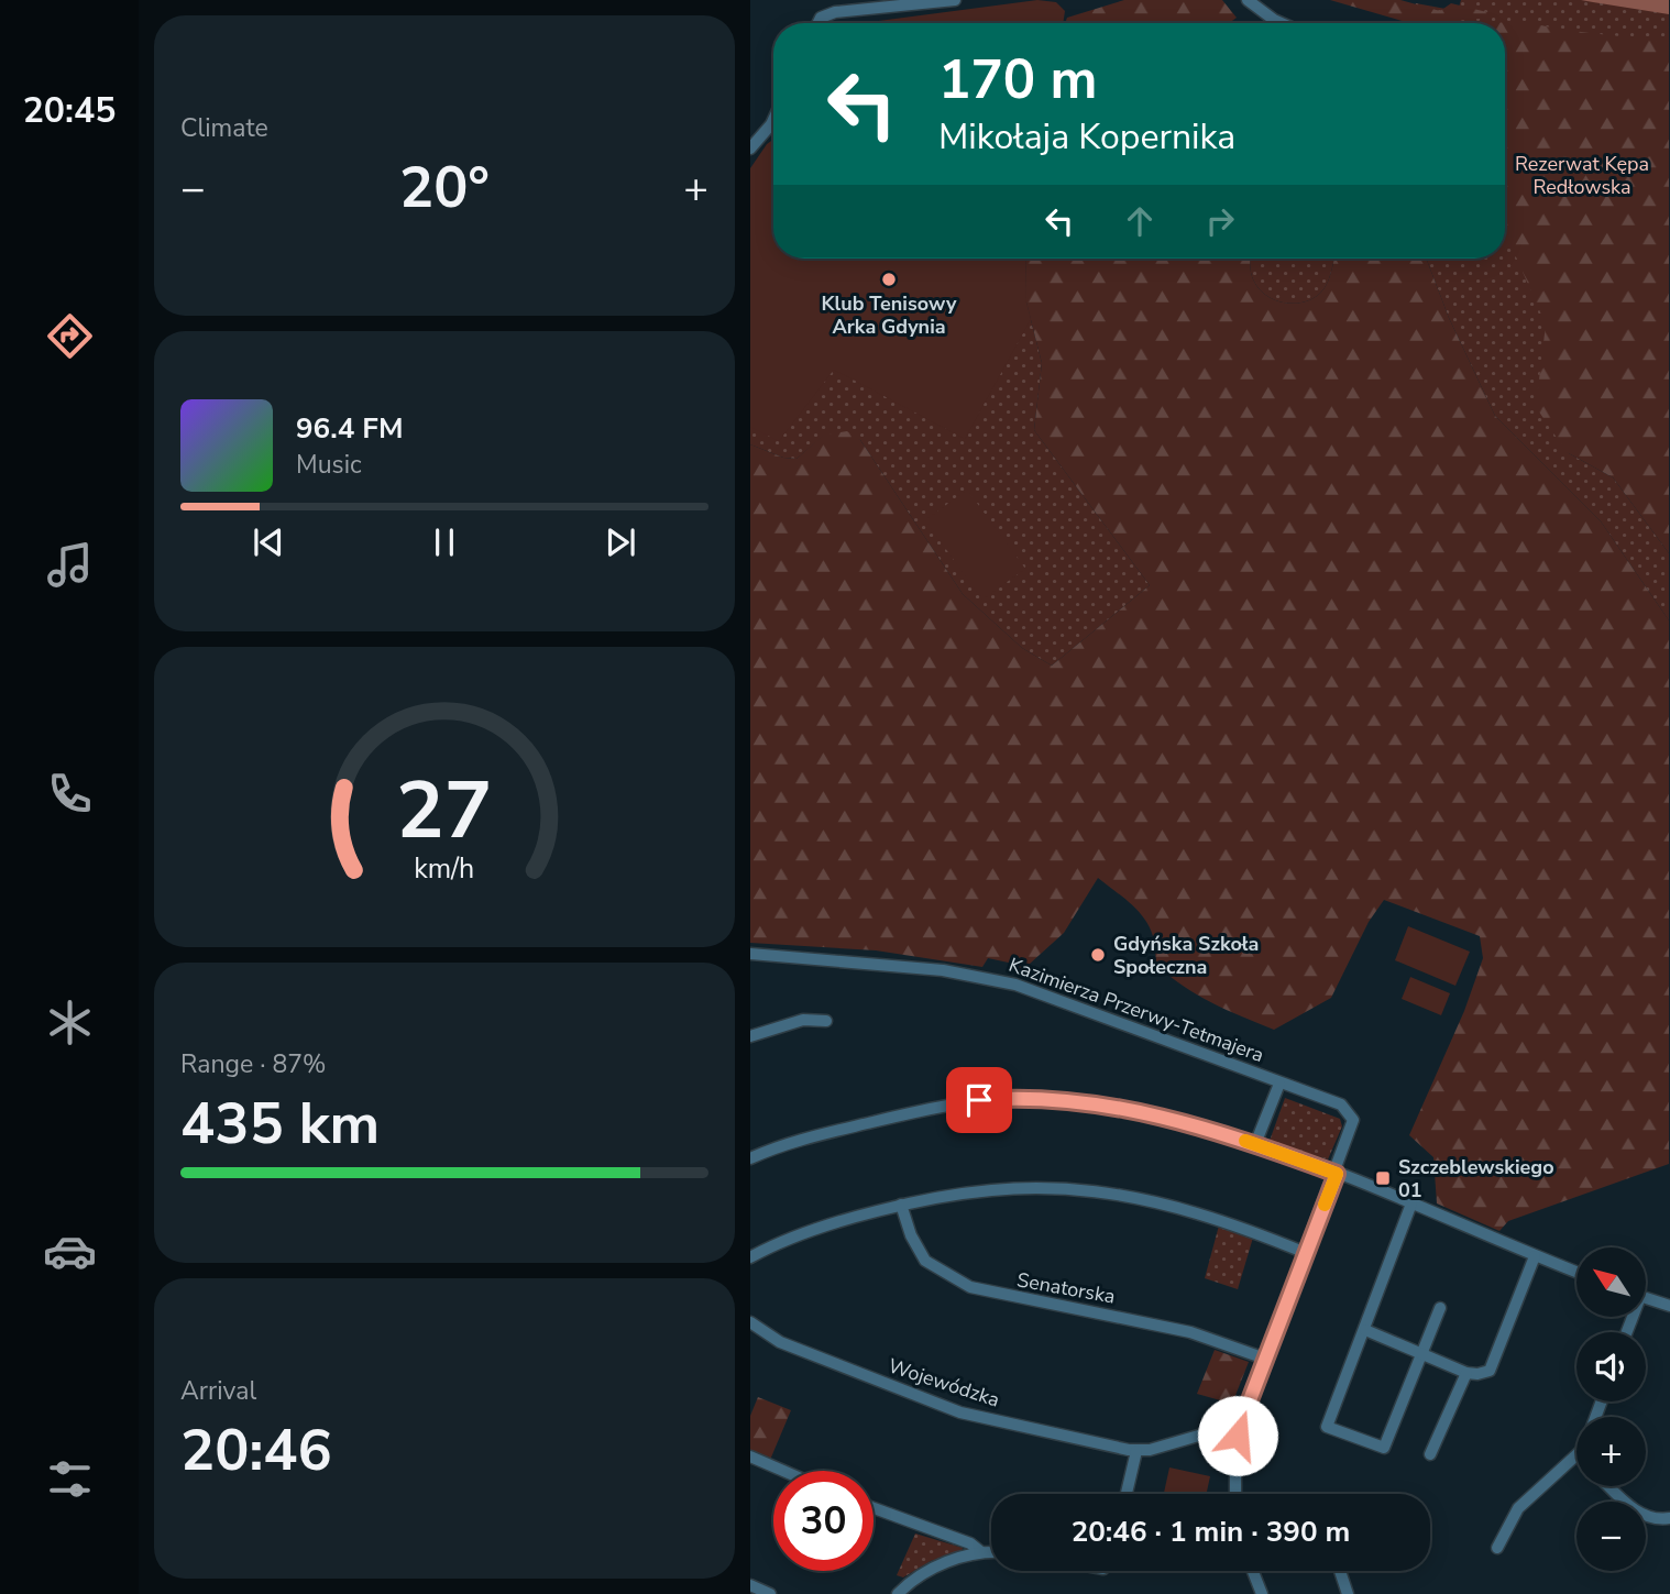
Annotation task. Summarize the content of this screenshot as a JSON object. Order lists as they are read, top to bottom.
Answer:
{
  "streets": {
    "street": ["Kazimierza Przerwy-Tetmajera", "Senatorska", "Wojewódzka"]
  },
  "parks": ["Rezerwat Kępa Redłowska"],
  "places": {
    "other": ["Klub Tenisowy Arka Gdynia", "Gdyńska Szkoła Społeczna"],
    "transit": ["Szczeblewskiego 01"]
  },
  "north": "top left",
  "page": {
    "tabs": "20:45",
    "tile": [
      "Climate",
      ["Range · 87%", "435 km"],
      ["Arrival", "20:46"]
    ],
    "turn": ["170 m", "Mikołaja Kopernika"],
    "heat": ["−", "20°", "+"],
    "song": ["96.4 FM", "Music"],
    "map_buttons": ["+", "−"],
    "limit": "30",
    "trip": "20:46 · 1 min · 390 m",
    "gauge": ["27", "km/h"]
  }
}
